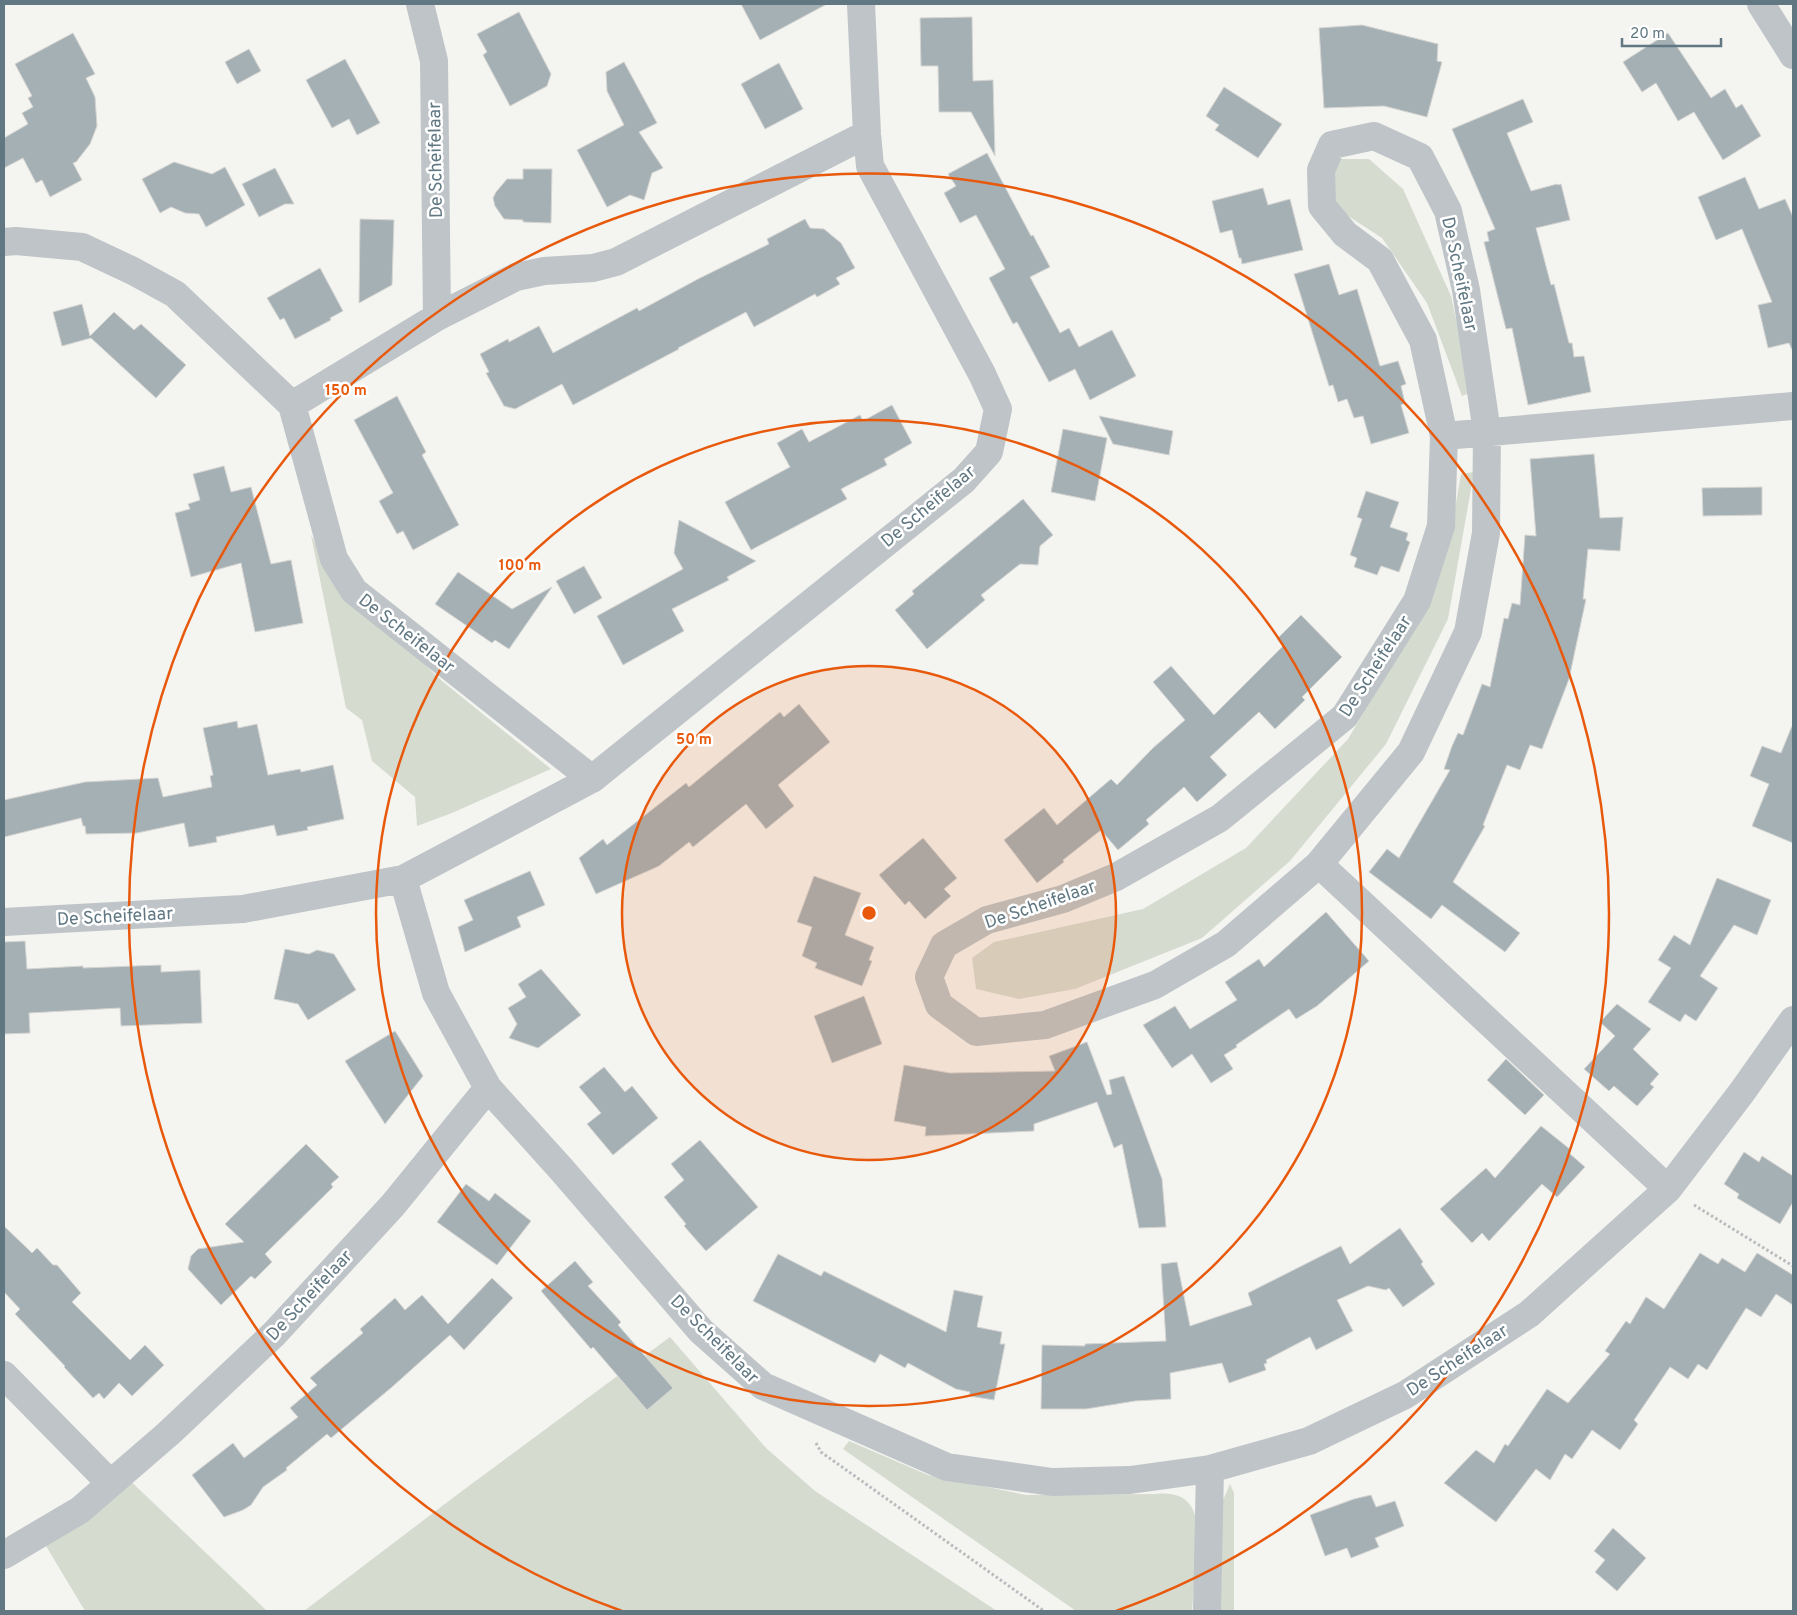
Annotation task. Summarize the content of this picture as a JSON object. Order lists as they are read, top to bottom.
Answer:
{
  "streets": {
    "street": ["De Scheifelaar"]
  },
  "scale_bar": "20 m",
  "rings": ["150 m", "100 m", "50 m"]
}
